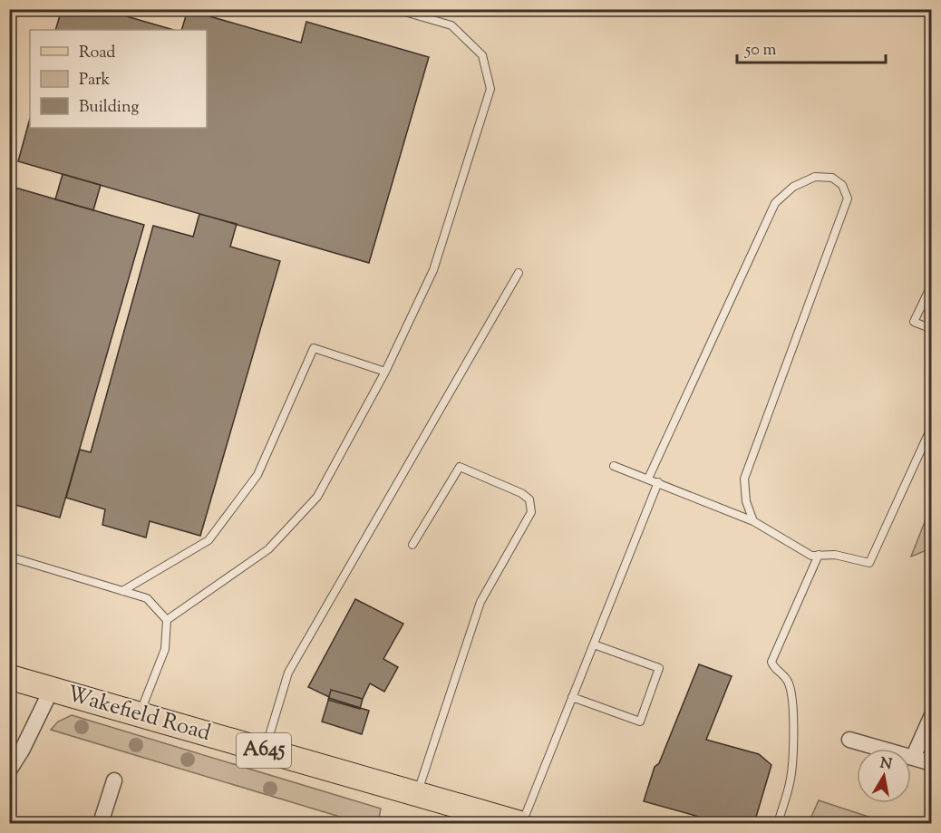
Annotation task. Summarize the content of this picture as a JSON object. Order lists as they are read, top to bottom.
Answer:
{
  "streets": {
    "main road": ["Wakefield Road", "A645"]
  },
  "legend": ["Road", "Park", "Building"],
  "scale_bar": "50 m",
  "north": "top"
}
